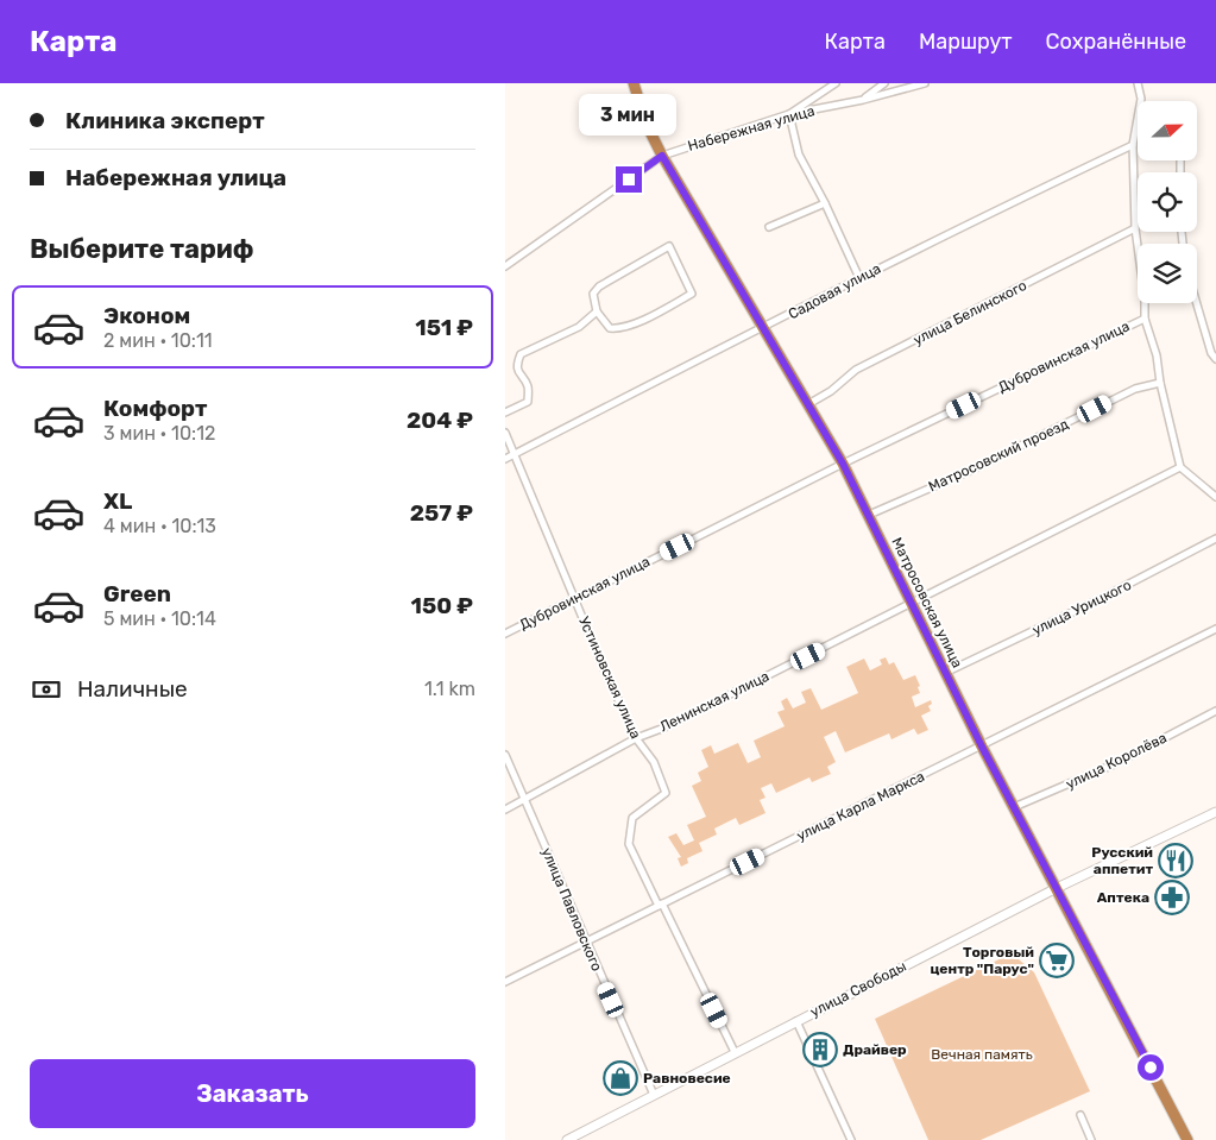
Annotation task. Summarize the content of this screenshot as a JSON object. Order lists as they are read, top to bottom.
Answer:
{
  "streets": {
    "highway": ["Матросовская улица"],
    "main road": ["улица Свободы"],
    "street": [
      "Набережная улица",
      "Садовая улица",
      "улица Белинского",
      "Дубровинская улица",
      "Матросовский проезд",
      "улица Урицкого",
      "Устиновская улица",
      "Ленинская улица",
      "улица Королёва",
      "улица Карла Маркса",
      "улица Павловского"
    ]
  },
  "crossings": [
    ["Набережная улица", "Матросовская улица"],
    ["Садовая улица", "Матросовская улица"],
    ["Садовая улица", "Устиновская улица"],
    ["улица Белинского", "Матросовская улица"],
    ["Дубровинская улица", "Матросовская улица"],
    ["Дубровинская улица", "Устиновская улица"],
    ["Матросовский проезд", "Матросовская улица"],
    ["Матросовская улица", "улица Урицкого"],
    ["Матросовская улица", "Ленинская улица"],
    ["Матросовская улица", "улица Королёва"],
    ["Матросовская улица", "улица Карла Маркса"],
    ["Матросовская улица", "улица Свободы"],
    ["Устиновская улица", "Ленинская улица"],
    ["Устиновская улица", "улица Карла Маркса"],
    ["Устиновская улица", "улица Свободы"],
    ["Ленинская улица", "улица Павловского"],
    ["улица Карла Маркса", "улица Павловского"],
    ["улица Павловского", "улица Свободы"]
  ],
  "parks": ["Вечная память"],
  "places": {
    "restaurant": ["Русский аппетит"],
    "pharmacy": ["Аптека"],
    "supermarket": ["Торговый центр \"Парус\""],
    "building": ["Драйвер"],
    "shop": ["Равновесие"]
  },
  "north": "right",
  "page": {
    "header": "Карта",
    "nav": ["Карта", "Маршрут", "Сохранённые"],
    "banner": ["Клиника эксперт", "Набережная улица"],
    "bubble": "3 мин",
    "heading": "Выберите тариф",
    "list": [
      {
        "name": "Эконом",
        "note": "2 мин · 10:11",
        "value": "151 ₽"
      },
      {
        "name": "Комфорт",
        "note": "3 мин · 10:12",
        "value": "204 ₽"
      },
      {
        "name": "XL",
        "note": "4 мин · 10:13",
        "value": "257 ₽"
      },
      {
        "name": "Green",
        "note": "5 мин · 10:14",
        "value": "150 ₽"
      }
    ],
    "pay": ["Наличные", "1.1 km"],
    "buttons": "Заказать"
  }
}
